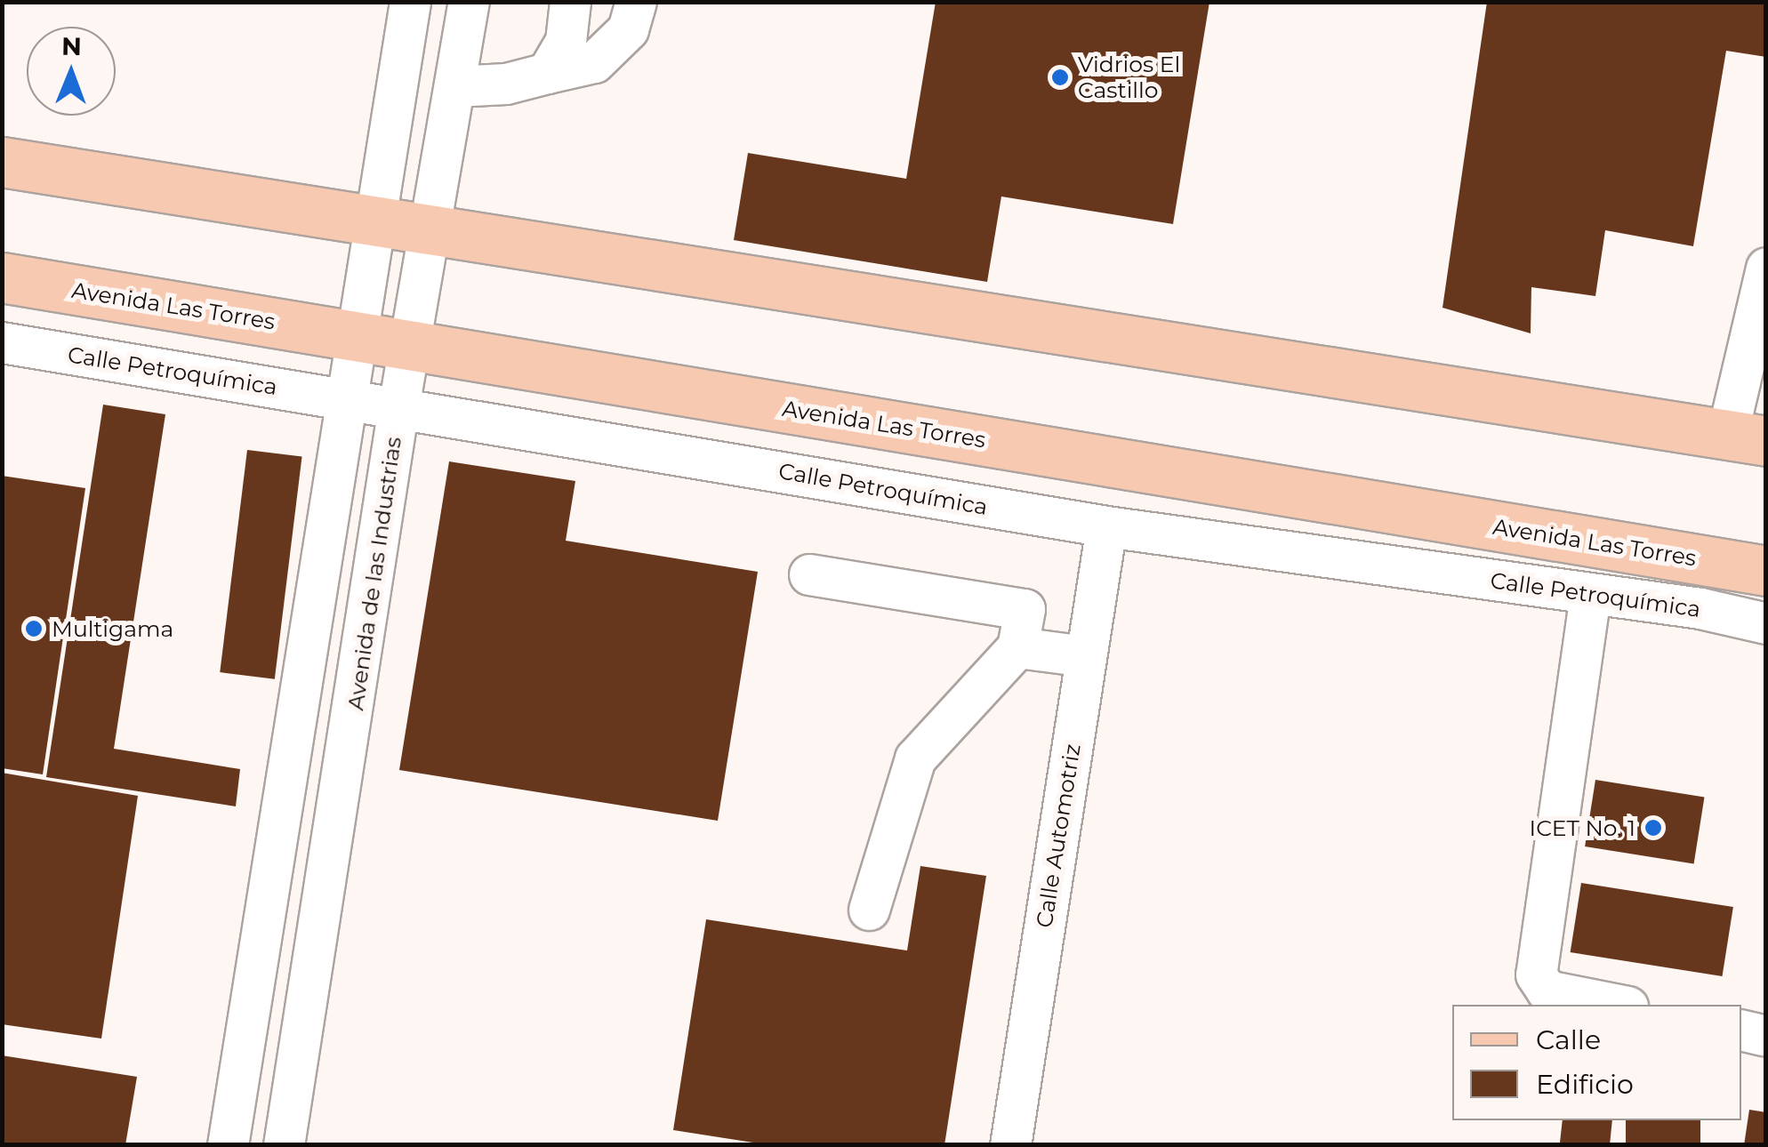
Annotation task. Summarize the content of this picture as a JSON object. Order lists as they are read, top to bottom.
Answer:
{
  "streets": {
    "main road": ["Avenida Las Torres"],
    "street": ["Calle Petroquímica", "Avenida de las Industrias", "Calle Automotriz"]
  },
  "crossings": [
    ["Avenida Las Torres", "Avenida de las Industrias"],
    ["Calle Petroquímica", "Avenida de las Industrias"],
    ["Calle Petroquímica", "Calle Automotriz"]
  ],
  "places": ["Vidrios El Castillo", "Multigama", "ICET No. 1"],
  "legend": ["Calle", "Edificio"],
  "north": "top"
}
